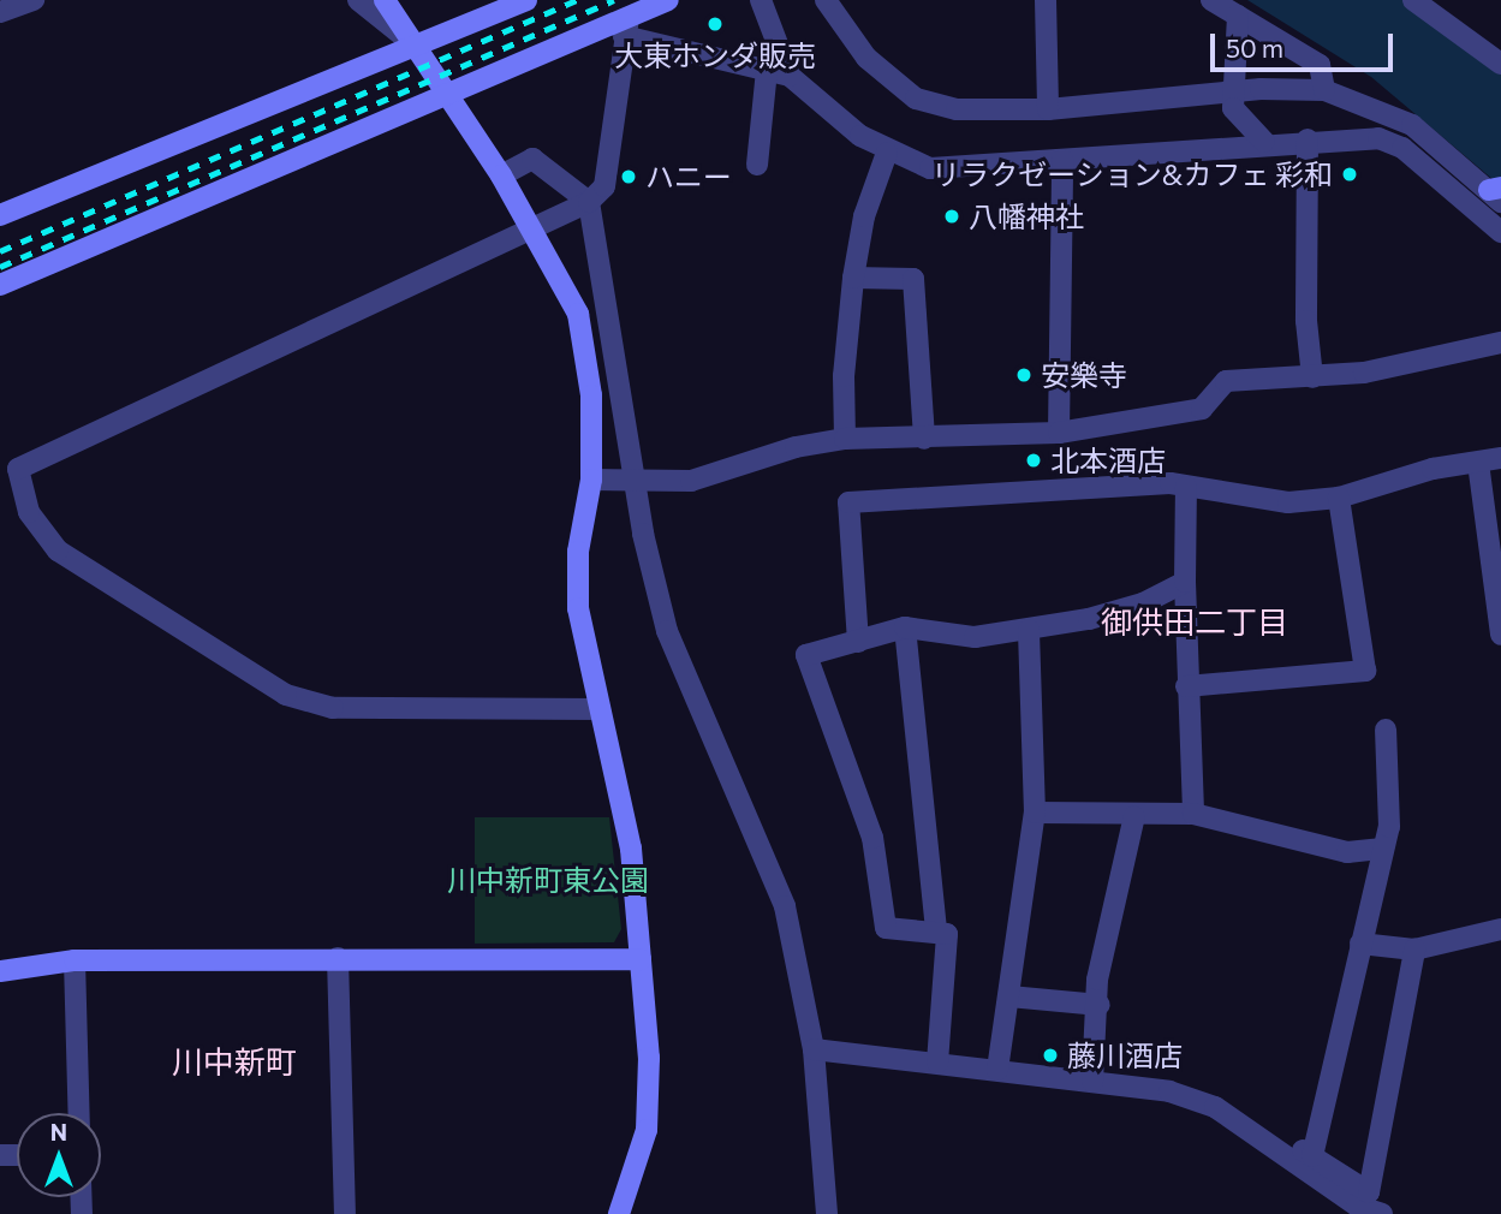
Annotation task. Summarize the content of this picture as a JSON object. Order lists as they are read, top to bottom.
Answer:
{
  "districts": ["御供田二丁目", "川中新町"],
  "parks": ["川中新町東公園"],
  "places": [
    "大東ホンダ販売",
    "リラクゼーション&カフェ 彩和",
    "ハニー",
    "八幡神社",
    "安樂寺",
    "北本酒店",
    "藤川酒店"
  ],
  "scale_bar": "50 m",
  "north": "top"
}
